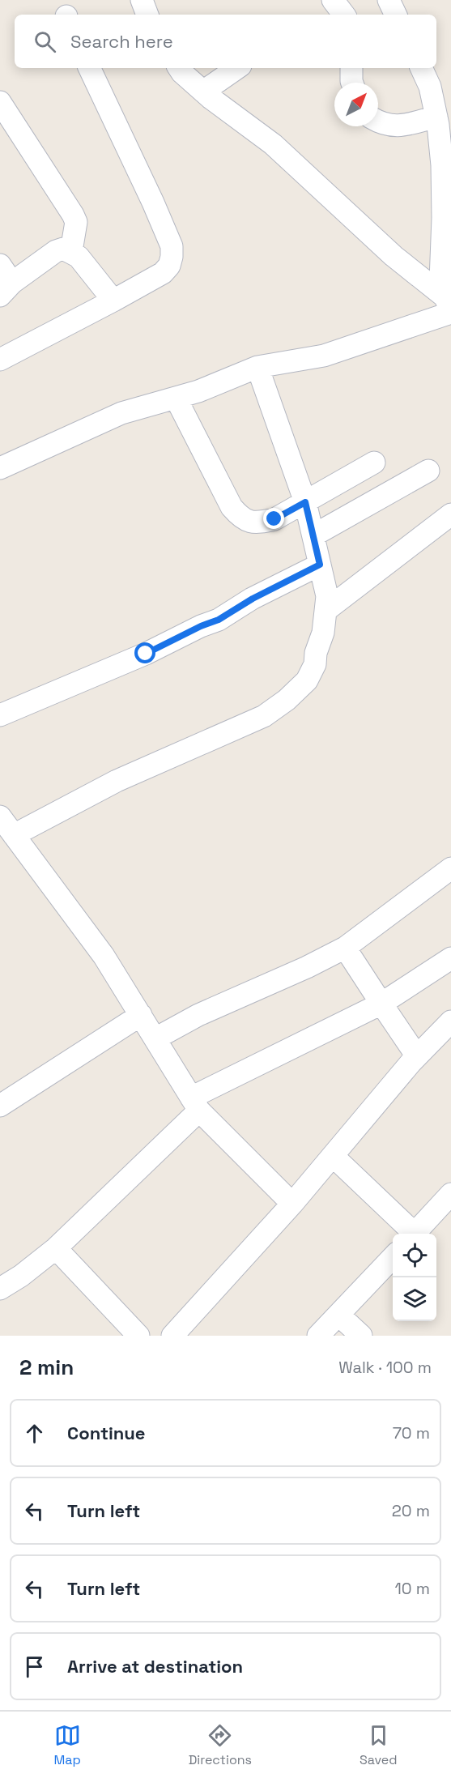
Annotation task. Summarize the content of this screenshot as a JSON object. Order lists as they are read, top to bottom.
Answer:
{
  "north": "top right",
  "page": {
    "search": "Search here",
    "heading": ["2 min", "Walk · 100 m"],
    "list": [
      ["Continue", "70 m"],
      ["Turn left", "20 m"],
      ["Turn left", "10 m"],
      "Arrive at destination"
    ],
    "nav": ["Map", "Directions", "Saved"]
  }
}
